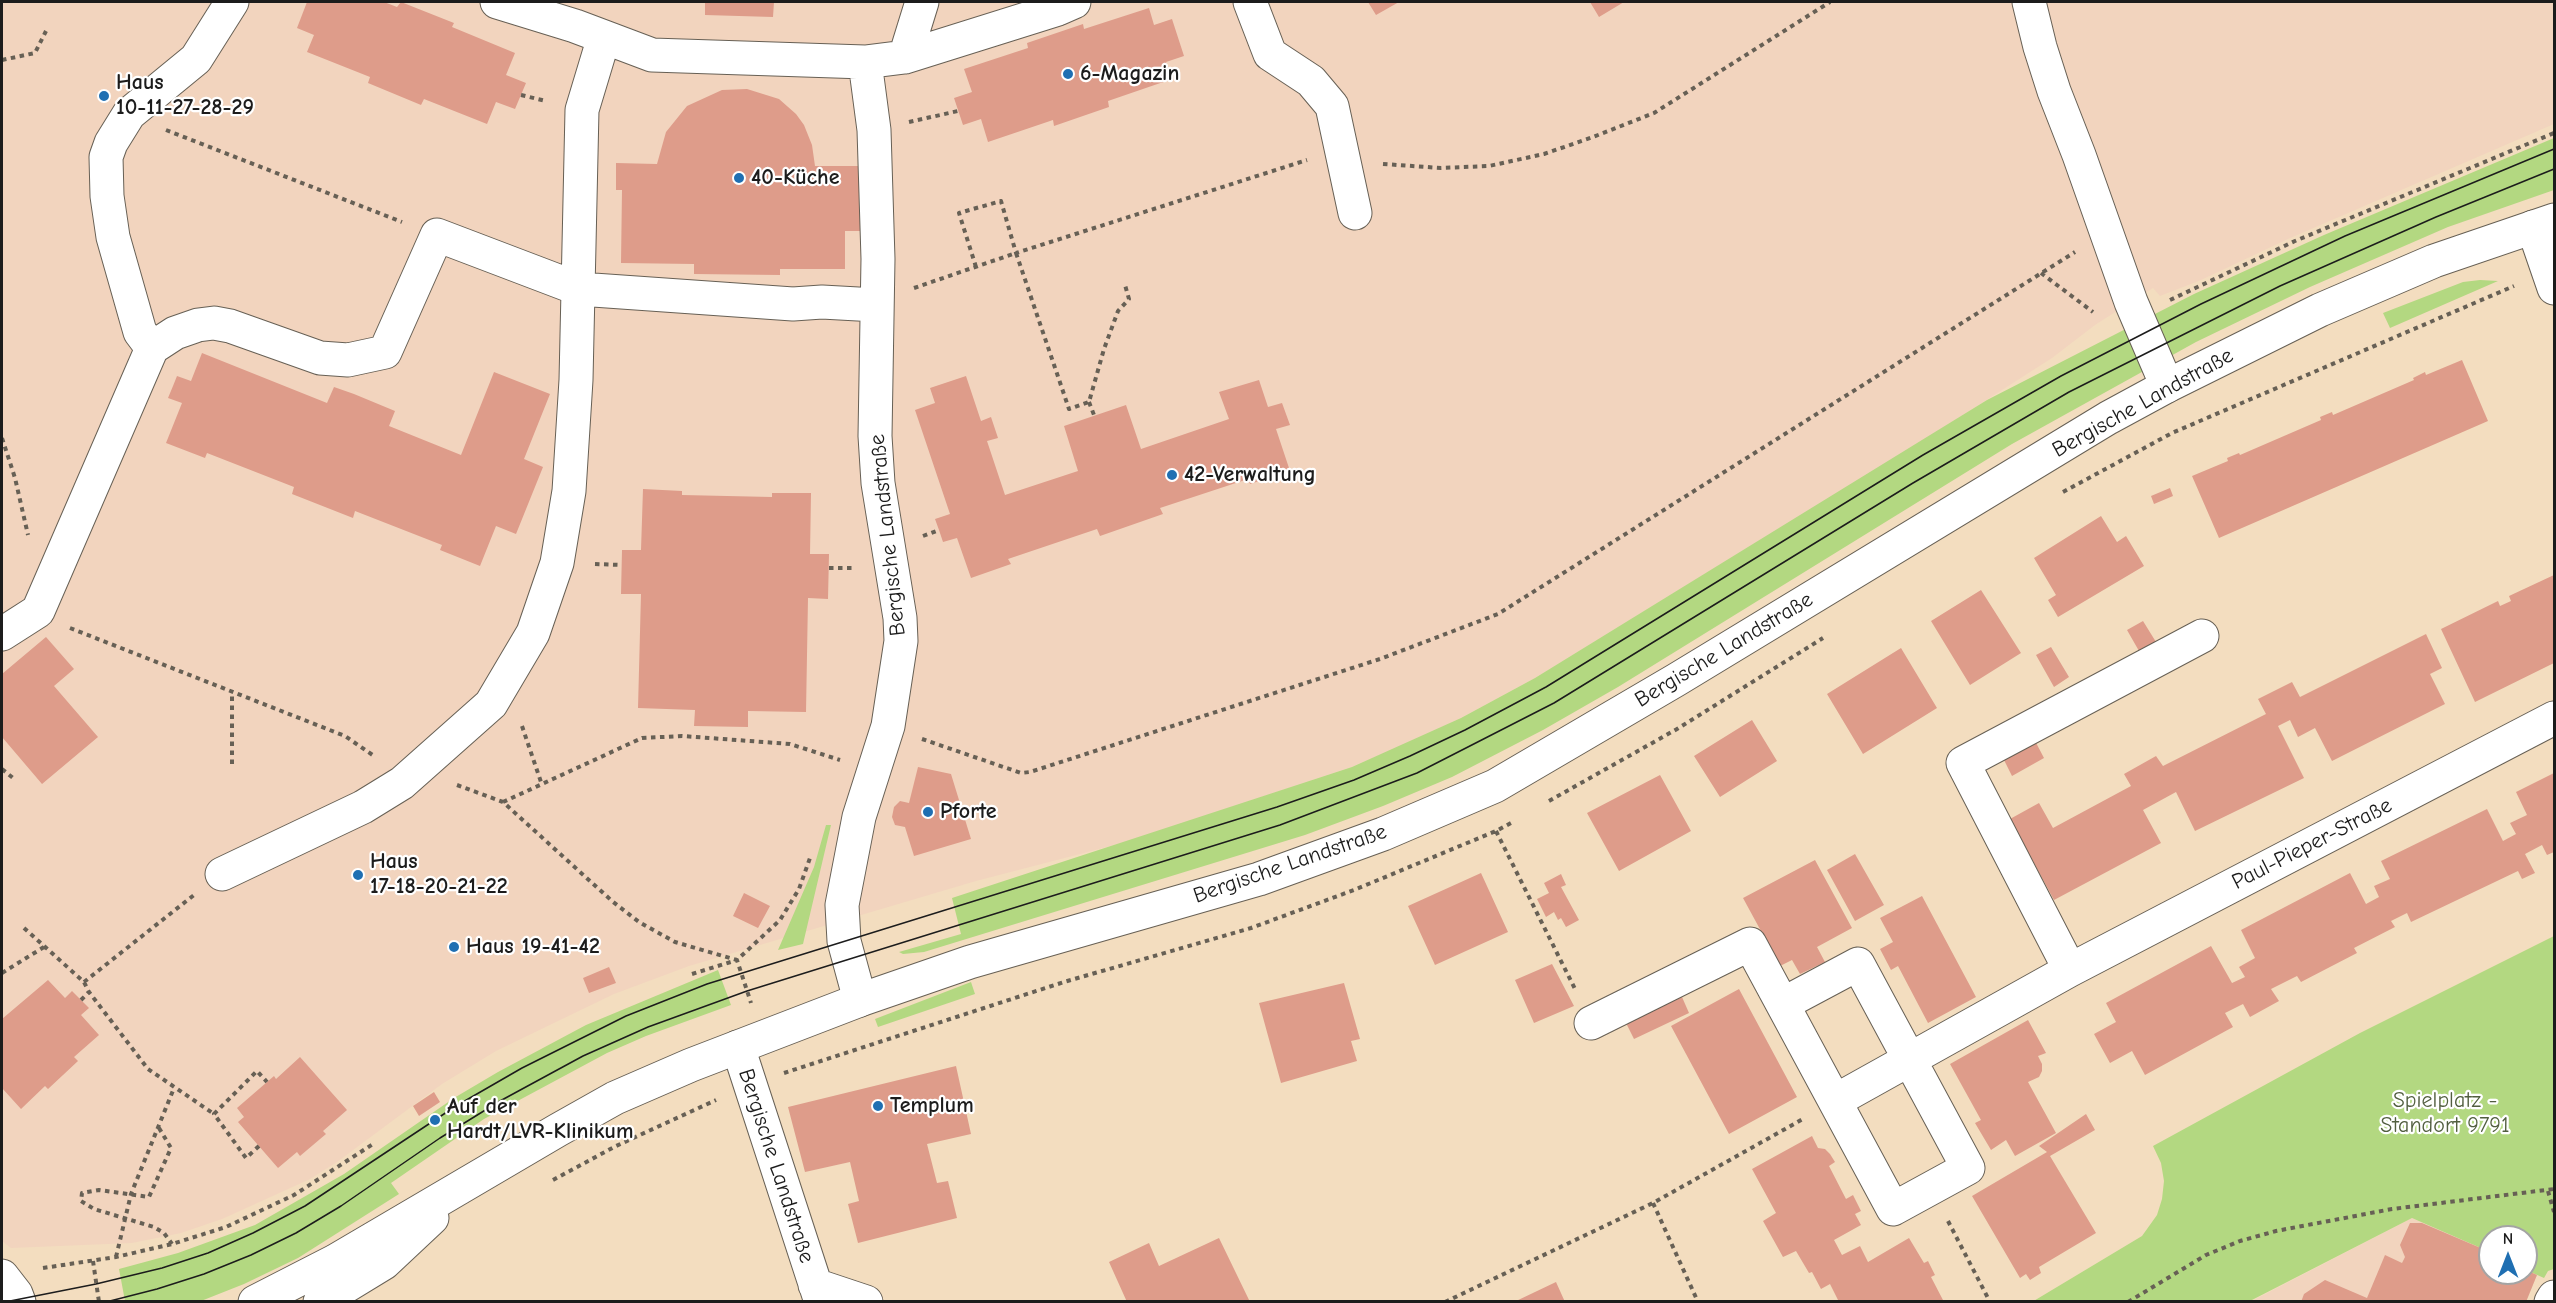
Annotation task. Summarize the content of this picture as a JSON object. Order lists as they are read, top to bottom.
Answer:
{
  "streets": {
    "main road": ["Bergische Landstraße", "Paul-Pieper-Straße"]
  },
  "parks": ["Spielplatz - Standort 9791"],
  "places": [
    "6-Magazin",
    "Haus 10-11-27-28-29",
    "40-Küche",
    "42-Verwaltung",
    "Pforte",
    "Haus 17-18-20-21-22",
    "Haus 19-41-42",
    "Templum",
    "Auf der Hardt/LVR-Klinikum"
  ],
  "north": "top"
}
